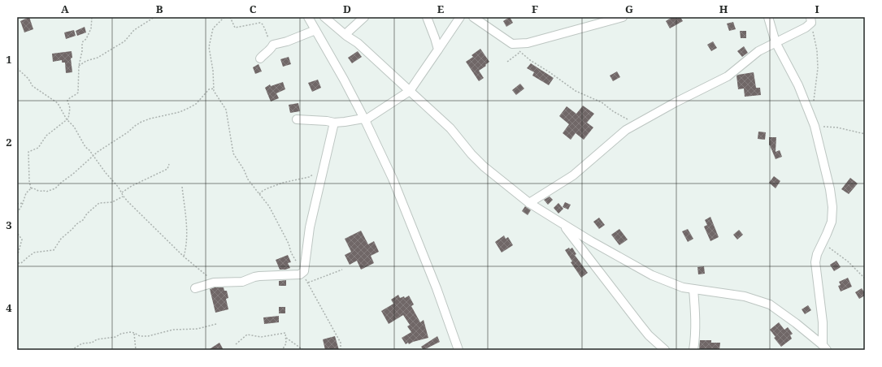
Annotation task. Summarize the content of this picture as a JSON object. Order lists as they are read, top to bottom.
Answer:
{
  "grid": {
    "columns": [
      "A",
      "B",
      "C",
      "D",
      "E",
      "F",
      "G",
      "H",
      "I"
    ],
    "rows": [
      "1",
      "2",
      "3",
      "4"
    ]
  }
}
